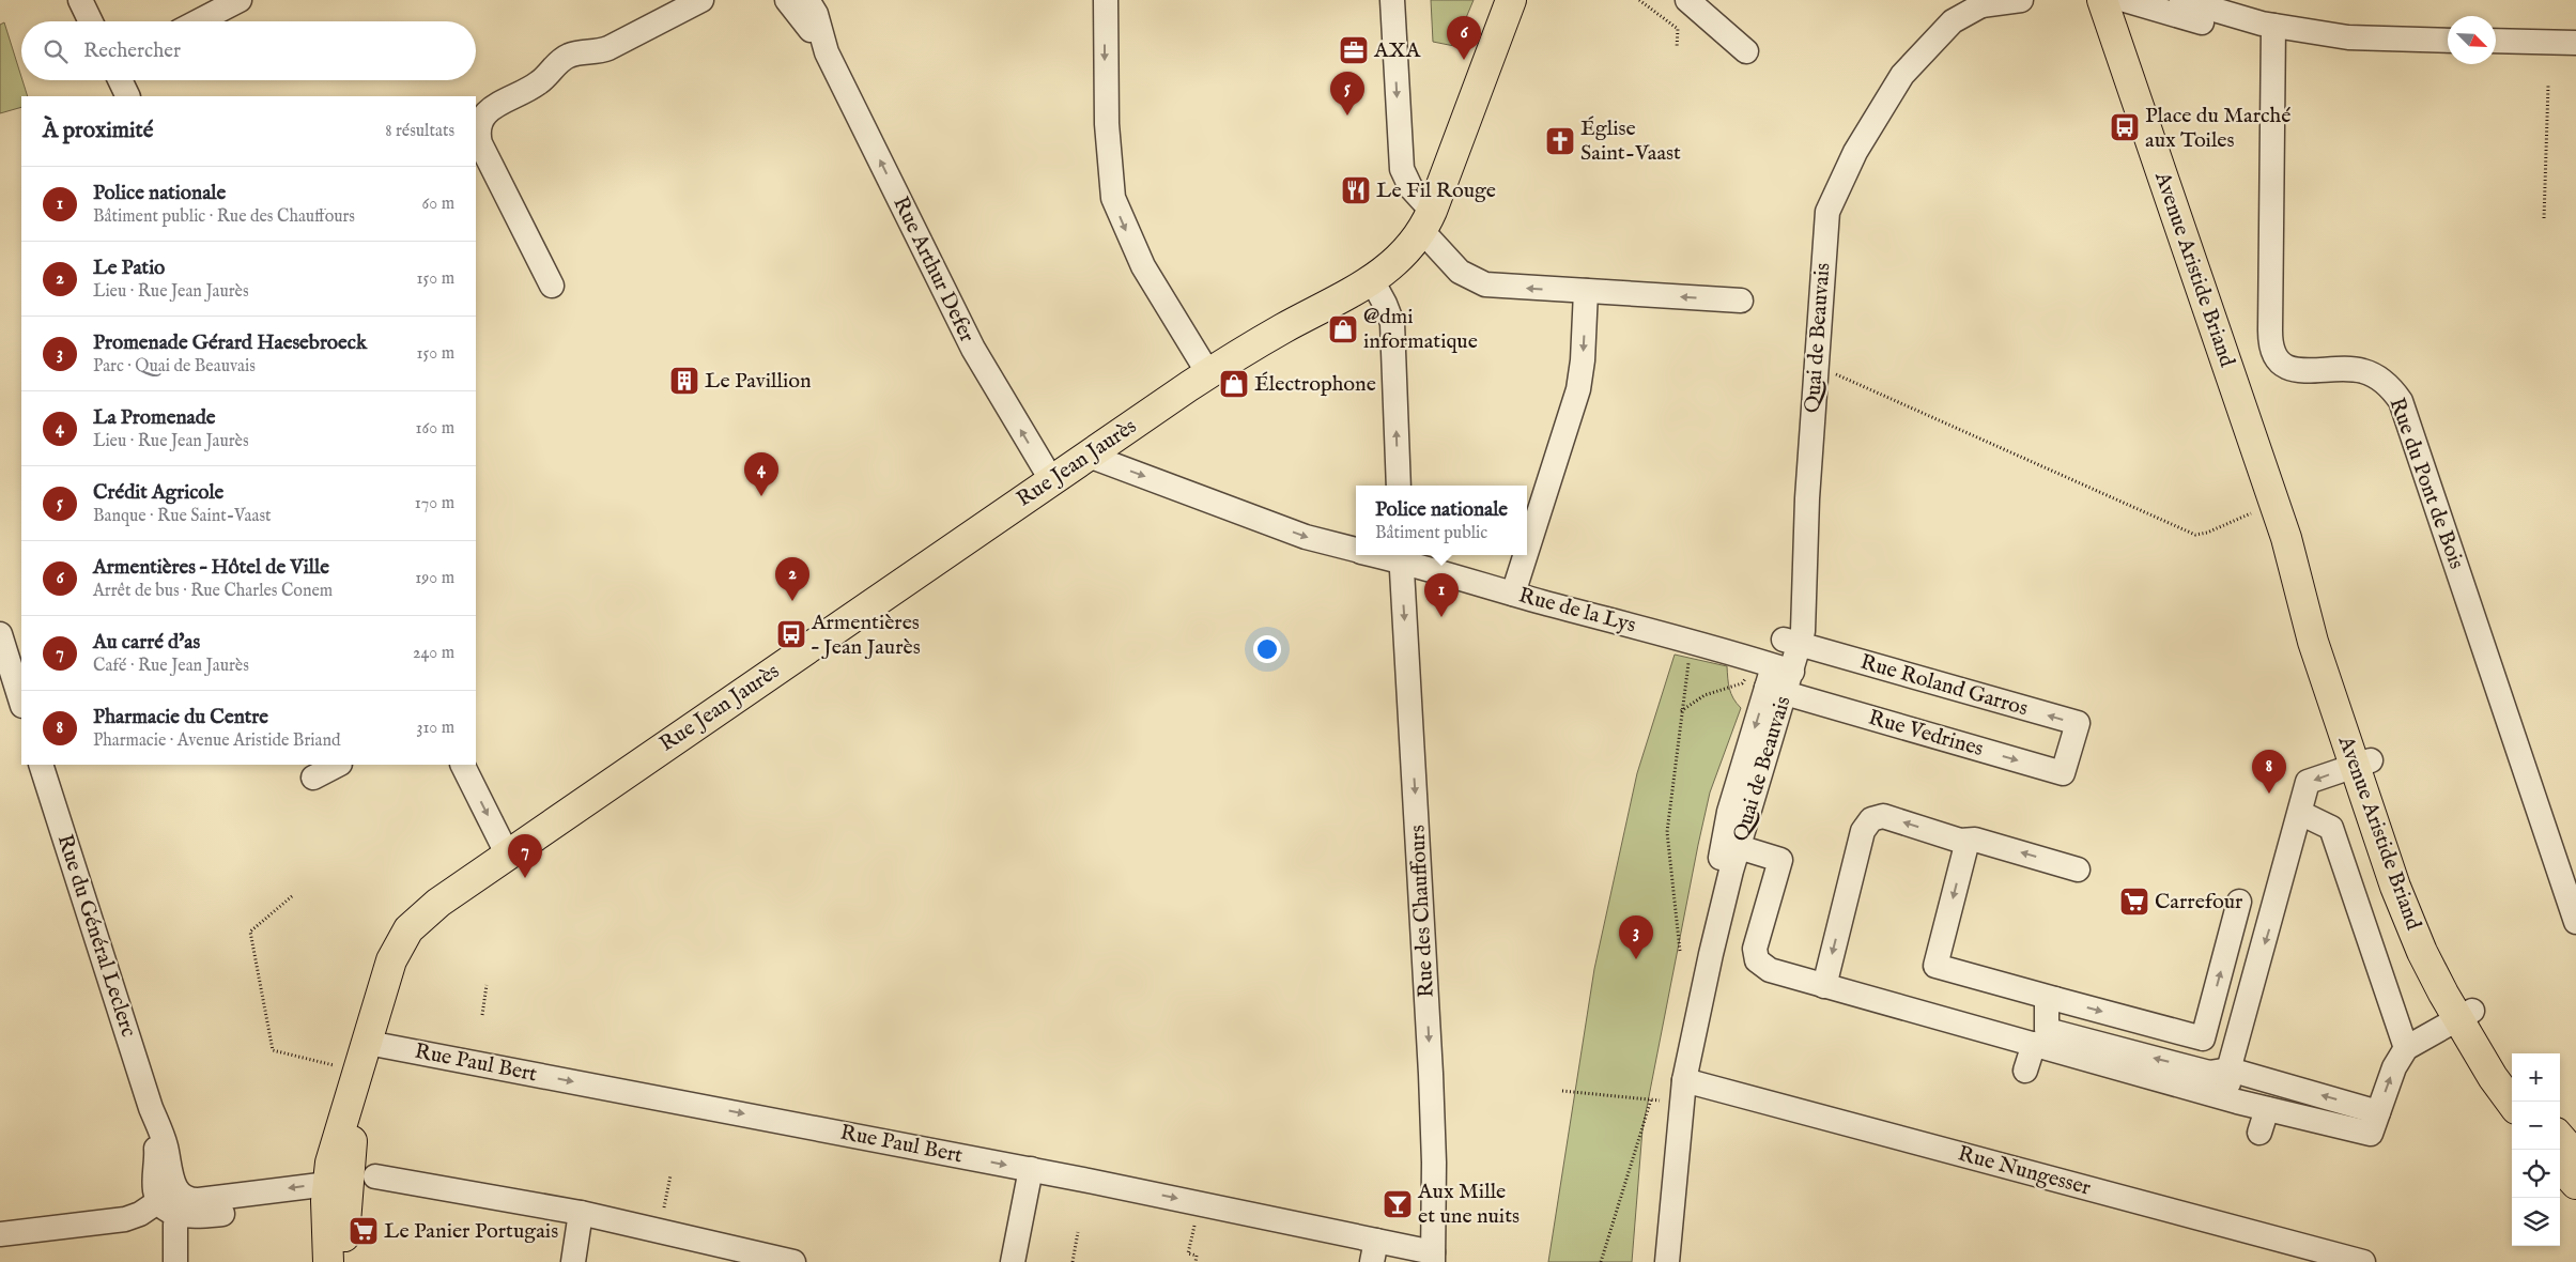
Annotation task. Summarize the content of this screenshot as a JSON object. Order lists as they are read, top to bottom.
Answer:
{
  "streets": {
    "main road": ["Avenue Aristide Briand", "Rue Jean Jaurès"],
    "street": [
      "Rue Arthur Defer",
      "Quai de Beauvais",
      "Rue du Pont de Bois",
      "Rue de la Lys",
      "Rue Roland Garros",
      "Rue Vedrines",
      "Rue des Chauffours",
      "Rue du Général Leclerc",
      "Rue Paul Bert",
      "Rue Nungesser"
    ]
  },
  "crossings": [
    ["Rue Arthur Defer", "Rue Jean Jaurès"],
    ["Quai de Beauvais", "Rue de la Lys"],
    ["Quai de Beauvais", "Rue Roland Garros"],
    ["Quai de Beauvais", "Rue Vedrines"],
    ["Quai de Beauvais", "Rue Nungesser"],
    ["Rue Jean Jaurès", "Rue de la Lys"],
    ["Rue Jean Jaurès", "Rue Paul Bert"],
    ["Rue de la Lys", "Rue Vedrines"],
    ["Rue de la Lys", "Rue des Chauffours"],
    ["Rue Roland Garros", "Rue Vedrines"],
    ["Rue des Chauffours", "Rue Paul Bert"]
  ],
  "one_way": ["Rue de la Lys", "Rue Roland Garros", "Rue des Chauffours"],
  "places": {
    "office": ["AXA"],
    "bus stop": ["Place du Marché aux Toiles", "Armentières – Jean Jaurès"],
    "church": ["Église Saint-Vaast"],
    "restaurant": ["Le Fil Rouge"],
    "shop": ["@dmi informatique", "Électrophone"],
    "building": ["Le Pavillion"],
    "supermarket": ["Carrefour", "Le Panier Portugais"],
    "bar": ["Aux Mille et une nuits"]
  },
  "north": "bottom right",
  "page": {
    "pins": [
      "6",
      "5",
      "4",
      "2",
      "1",
      "8",
      "7",
      "3"
    ],
    "search": "Rechercher",
    "heading": ["À proximité", "8 résultats"],
    "list": [
      {
        "mark": "1",
        "name": "Police nationale",
        "note": "Bâtiment public · Rue des Chauffours",
        "value": "60 m"
      },
      {
        "mark": "2",
        "name": "Le Patio",
        "note": "Lieu · Rue Jean Jaurès",
        "value": "150 m"
      },
      {
        "mark": "3",
        "name": "Promenade Gérard Haesebroeck",
        "note": "Parc · Quai de Beauvais",
        "value": "150 m"
      },
      {
        "mark": "4",
        "name": "La Promenade",
        "note": "Lieu · Rue Jean Jaurès",
        "value": "160 m"
      },
      {
        "mark": "5",
        "name": "Crédit Agricole",
        "note": "Banque · Rue Saint-Vaast",
        "value": "170 m"
      },
      {
        "mark": "6",
        "name": "Armentières – Hôtel de Ville",
        "note": "Arrêt de bus · Rue Charles Conem",
        "value": "190 m"
      },
      {
        "mark": "7",
        "name": "Au carré d'as",
        "note": "Café · Rue Jean Jaurès",
        "value": "240 m"
      },
      {
        "mark": "8",
        "name": "Pharmacie du Centre",
        "note": "Pharmacie · Avenue Aristide Briand",
        "value": "310 m"
      }
    ],
    "popup": ["Police nationale", "Bâtiment public"],
    "map_buttons": ["+", "−"]
  }
}
